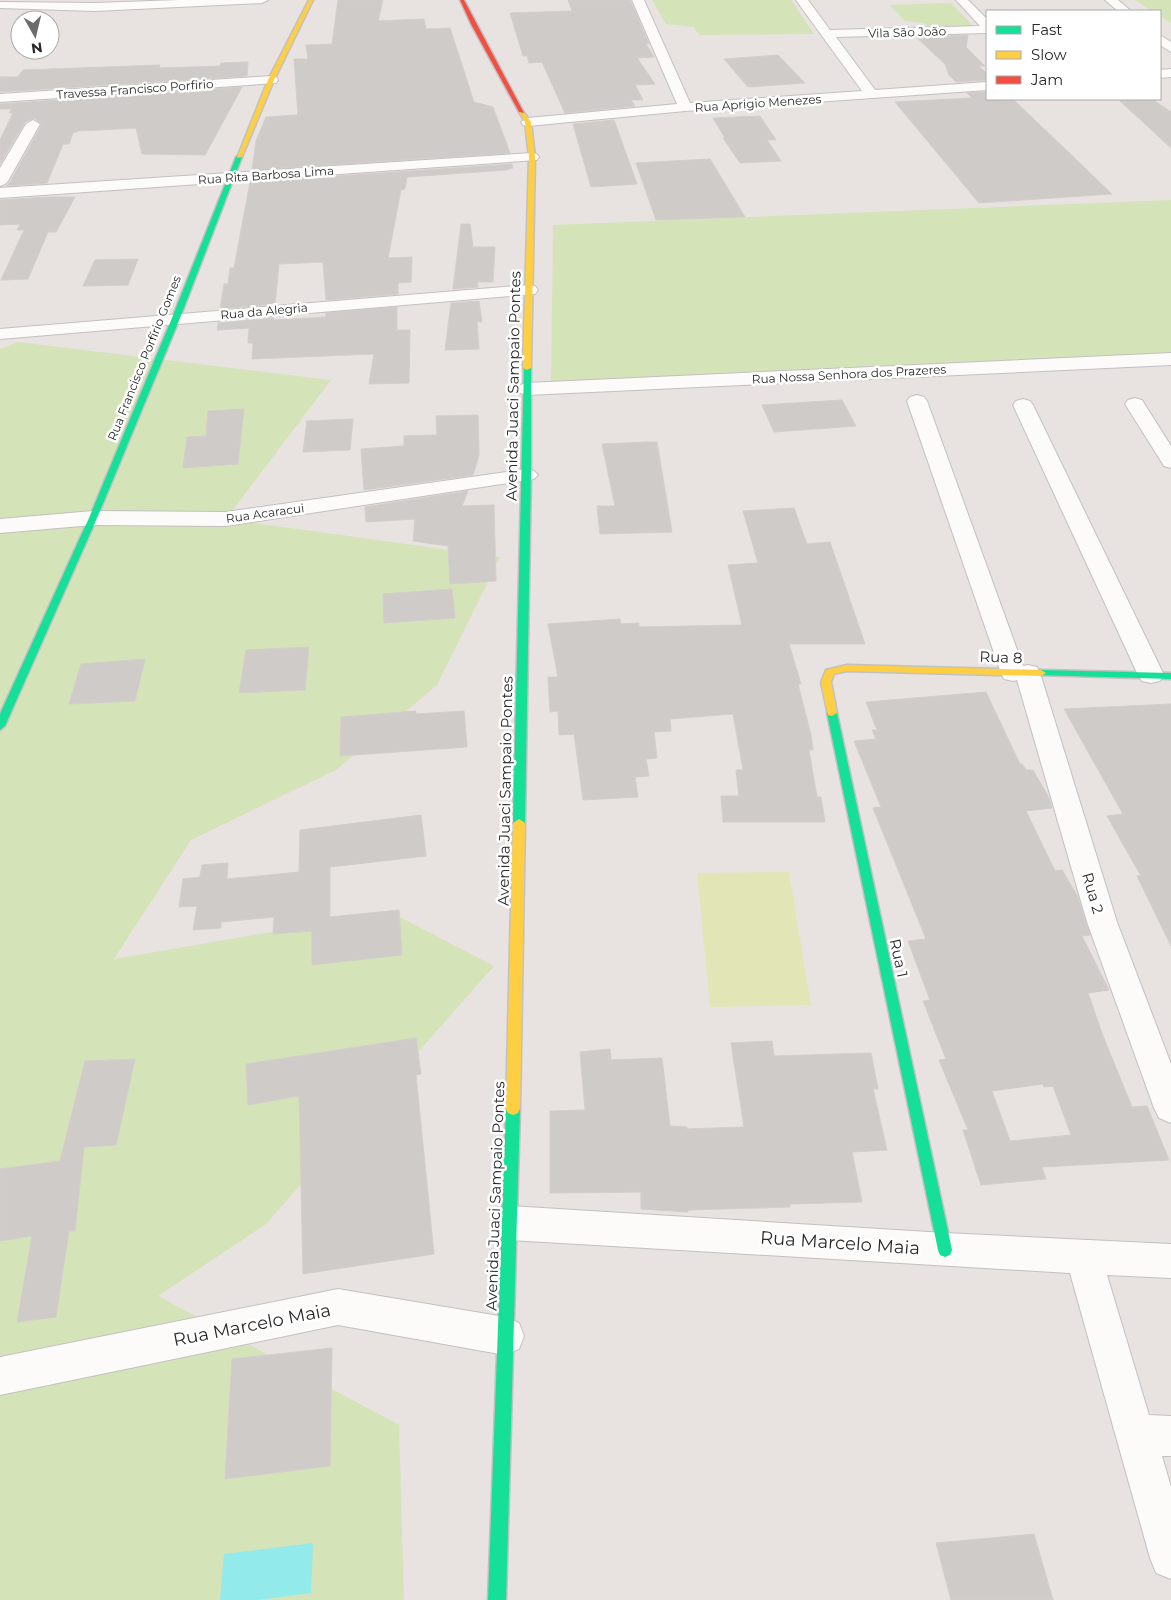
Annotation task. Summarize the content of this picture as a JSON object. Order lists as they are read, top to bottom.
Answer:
{
  "streets": {
    "street": [
      "Vila São João",
      "Travessa Francisco Porfirio",
      "Rua Aprigio Menezes",
      "Rua Rita Barbosa Lima",
      "Rua da Alegria",
      "Rua Francisco Porfírio Gomes",
      "Rua Nossa Senhora dos Prazeres",
      "Avenida Juaci Sampaio Pontes",
      "Rua Acaracui",
      "Rua 8",
      "Rua 2",
      "Rua 1",
      "Rua Marcelo Maia"
    ]
  },
  "crossings": [
    ["Travessa Francisco Porfirio", "Rua Francisco Porfírio Gomes"],
    ["Rua Aprigio Menezes", "Avenida Juaci Sampaio Pontes"],
    ["Rua Rita Barbosa Lima", "Rua Francisco Porfírio Gomes"],
    ["Rua Rita Barbosa Lima", "Avenida Juaci Sampaio Pontes"],
    ["Rua da Alegria", "Rua Francisco Porfírio Gomes"],
    ["Rua da Alegria", "Avenida Juaci Sampaio Pontes"],
    ["Rua Francisco Porfírio Gomes", "Rua Acaracui"],
    ["Rua Nossa Senhora dos Prazeres", "Avenida Juaci Sampaio Pontes"],
    ["Avenida Juaci Sampaio Pontes", "Rua Acaracui"],
    ["Avenida Juaci Sampaio Pontes", "Rua Marcelo Maia"],
    ["Rua 8", "Rua 2"],
    ["Rua 8", "Rua 1"],
    ["Rua 1", "Rua Marcelo Maia"]
  ],
  "legend": ["Fast", "Slow", "Jam"],
  "north": "bottom"
}
